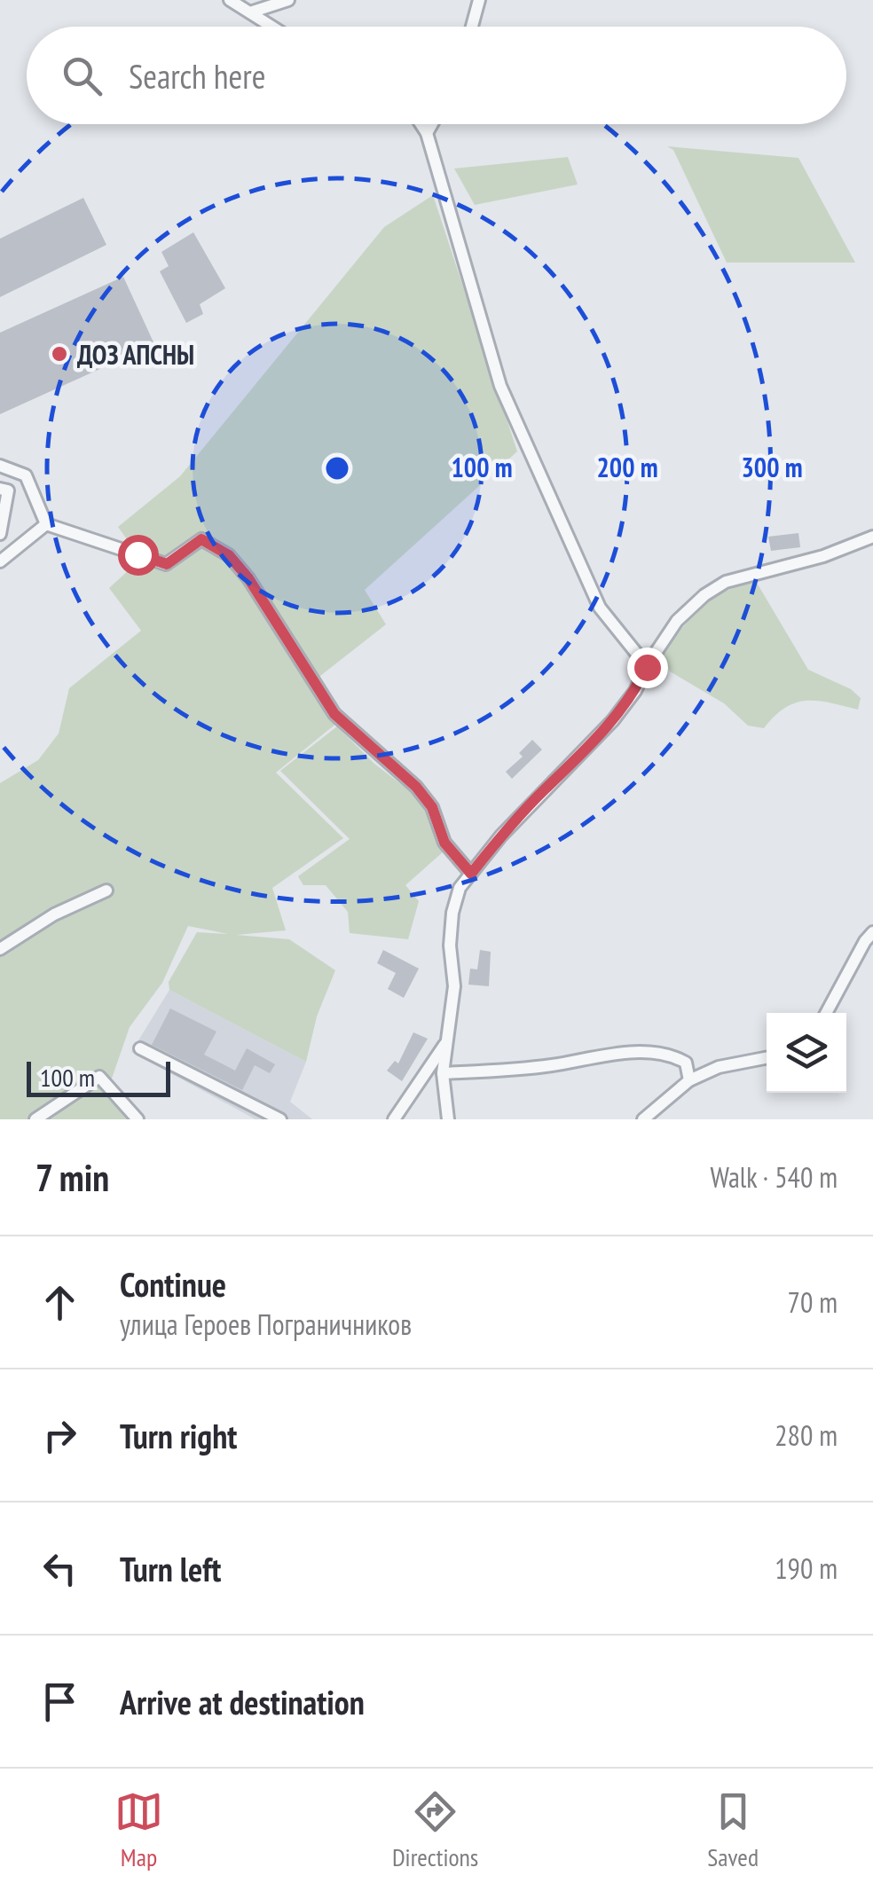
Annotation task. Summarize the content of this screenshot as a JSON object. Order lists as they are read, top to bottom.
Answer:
{
  "places": ["ДОЗ АПСНЫ"],
  "scale_bar": "100 m",
  "page": {
    "search": "Search here",
    "scale": "100 m",
    "heading": ["7 min", "Walk · 540 m"],
    "list": [
      ["Continue", "улица Героев Пограничников", "70 m"],
      ["Turn right", "280 m"],
      ["Turn left", "190 m"],
      "Arrive at destination"
    ],
    "nav": ["Map", "Directions", "Saved"]
  },
  "rings": ["100 m", "200 m", "300 m"]
}
